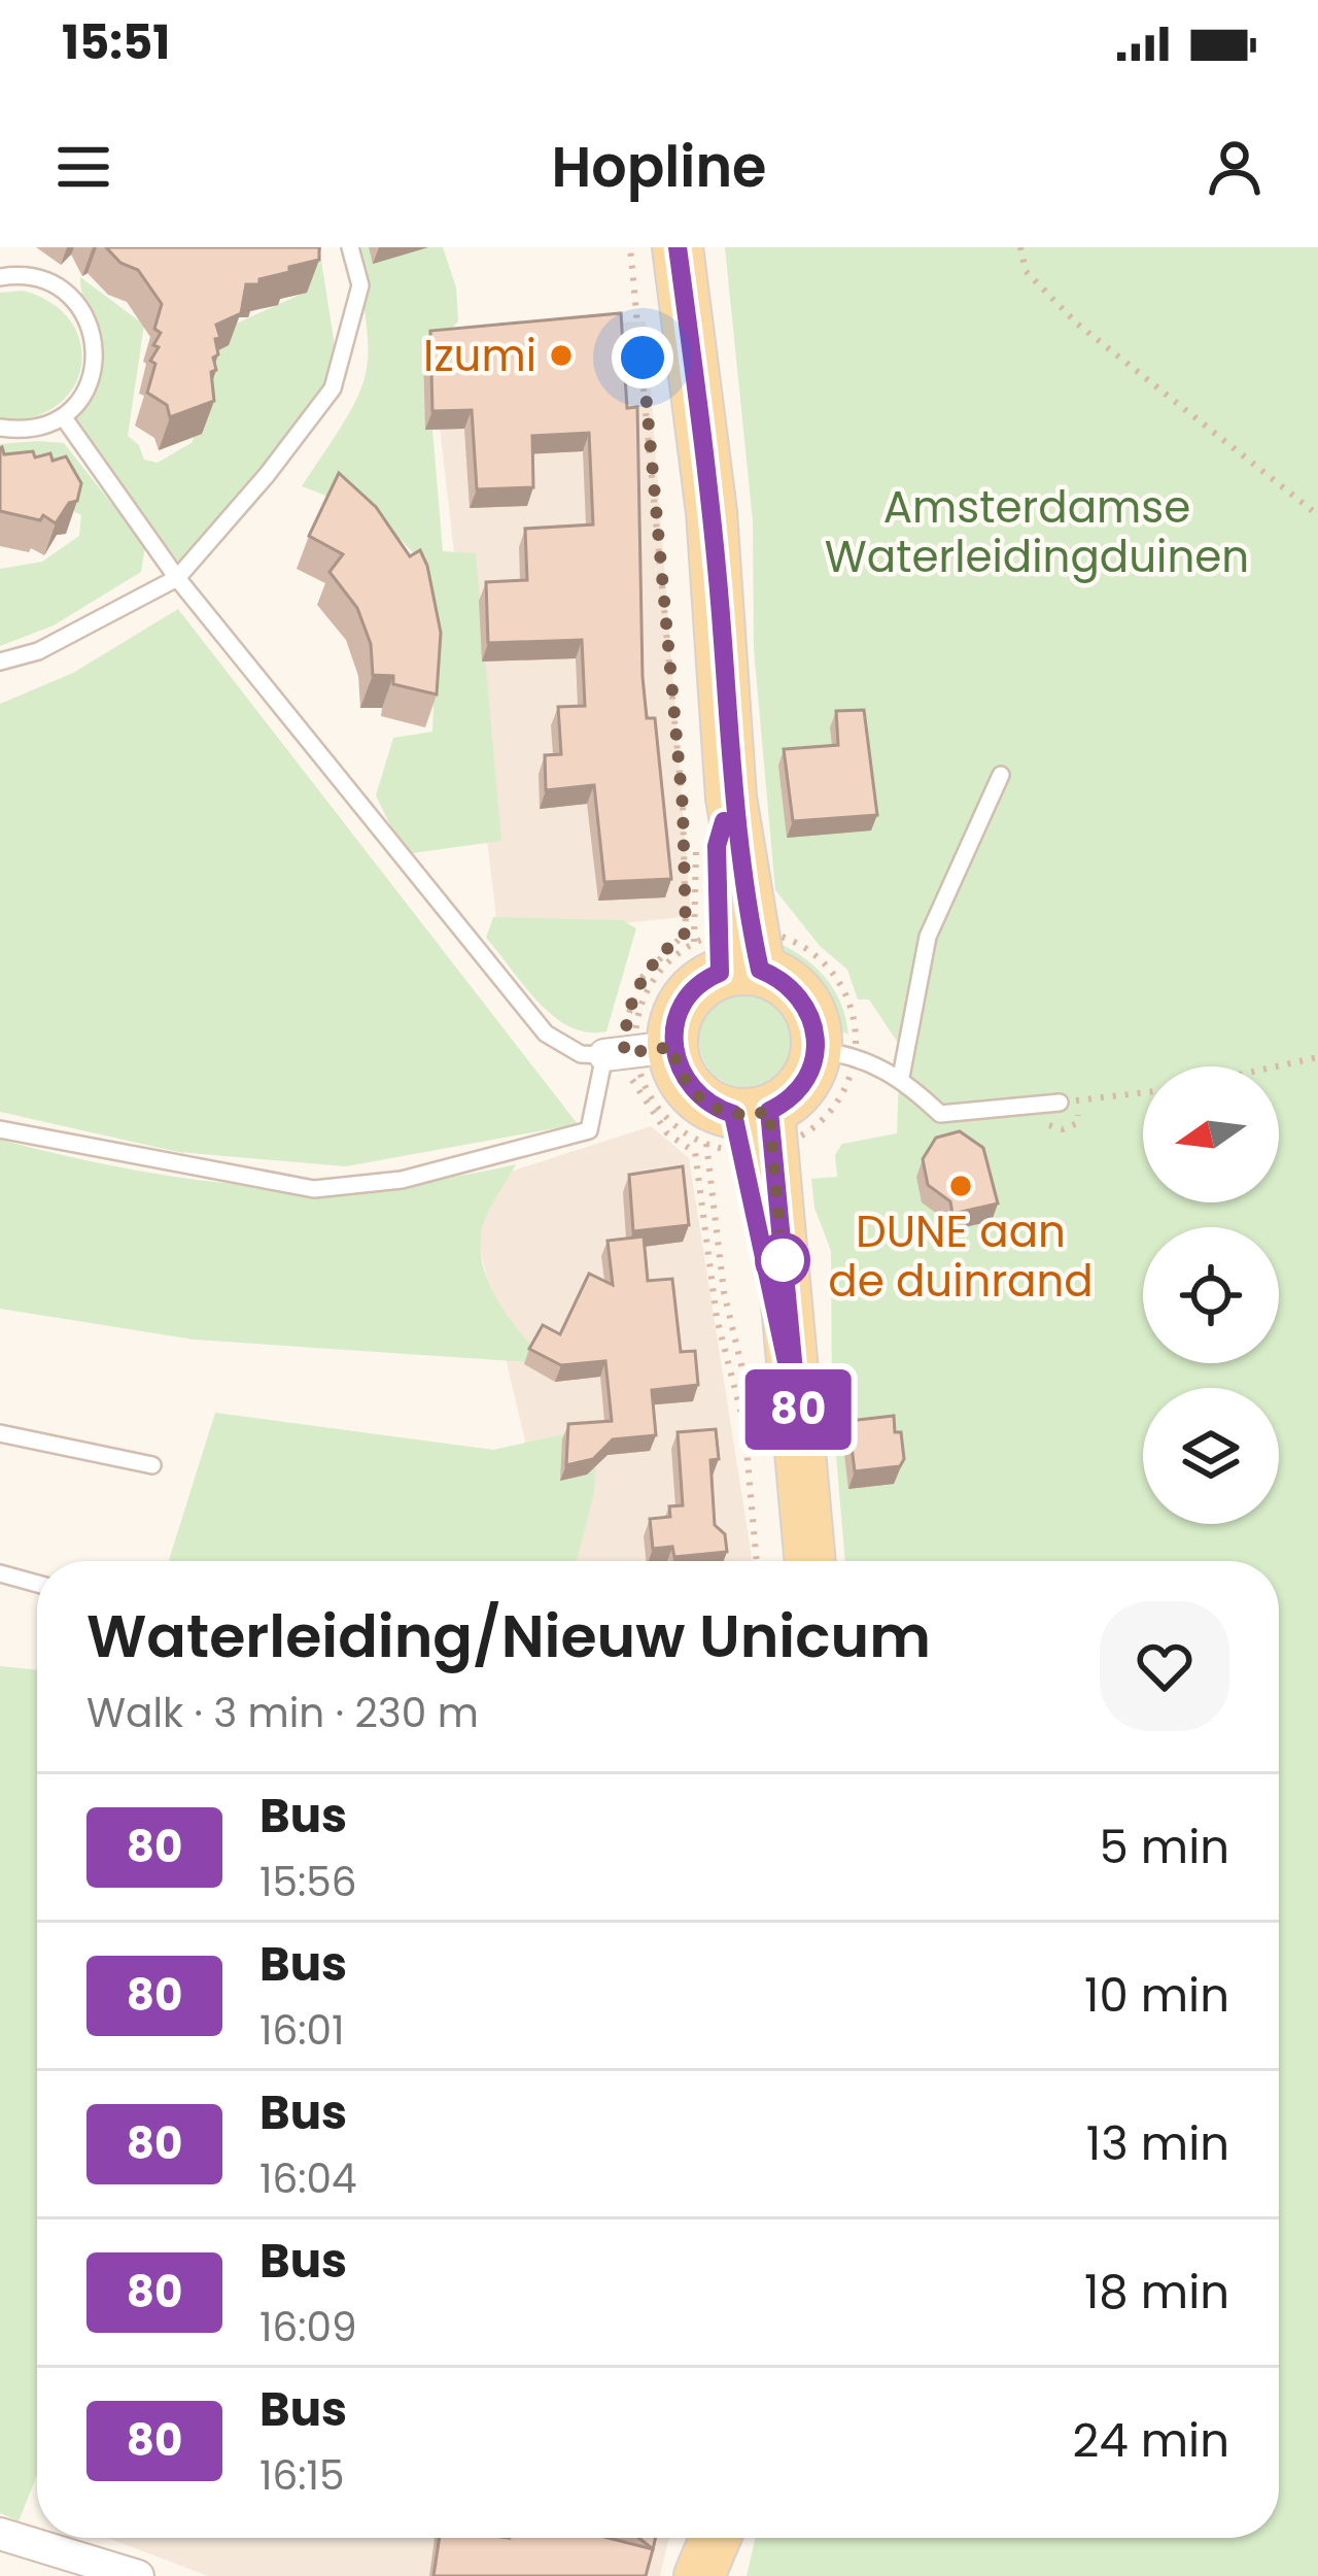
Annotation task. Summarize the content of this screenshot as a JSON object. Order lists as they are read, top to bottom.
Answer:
{
  "parks": ["Amsterdamse Waterleidingduinen"],
  "places": ["Izumi", "DUNE aan de duinrand"],
  "lines": ["bus line 80"],
  "north": "left",
  "page": {
    "status": "15:51",
    "header": "Hopline",
    "on_map": "80",
    "heading": ["Waterleiding/Nieuw Unicum", "Walk · 3 min · 230 m"],
    "list": [
      {
        "mark": "80",
        "name": "Bus",
        "note": "15:56",
        "value": "5 min"
      },
      {
        "mark": "80",
        "name": "Bus",
        "note": "16:01",
        "value": "10 min"
      },
      {
        "mark": "80",
        "name": "Bus",
        "note": "16:04",
        "value": "13 min"
      },
      {
        "mark": "80",
        "name": "Bus",
        "note": "16:09",
        "value": "18 min"
      },
      {
        "mark": "80",
        "name": "Bus",
        "note": "16:15",
        "value": "24 min"
      }
    ]
  }
}
